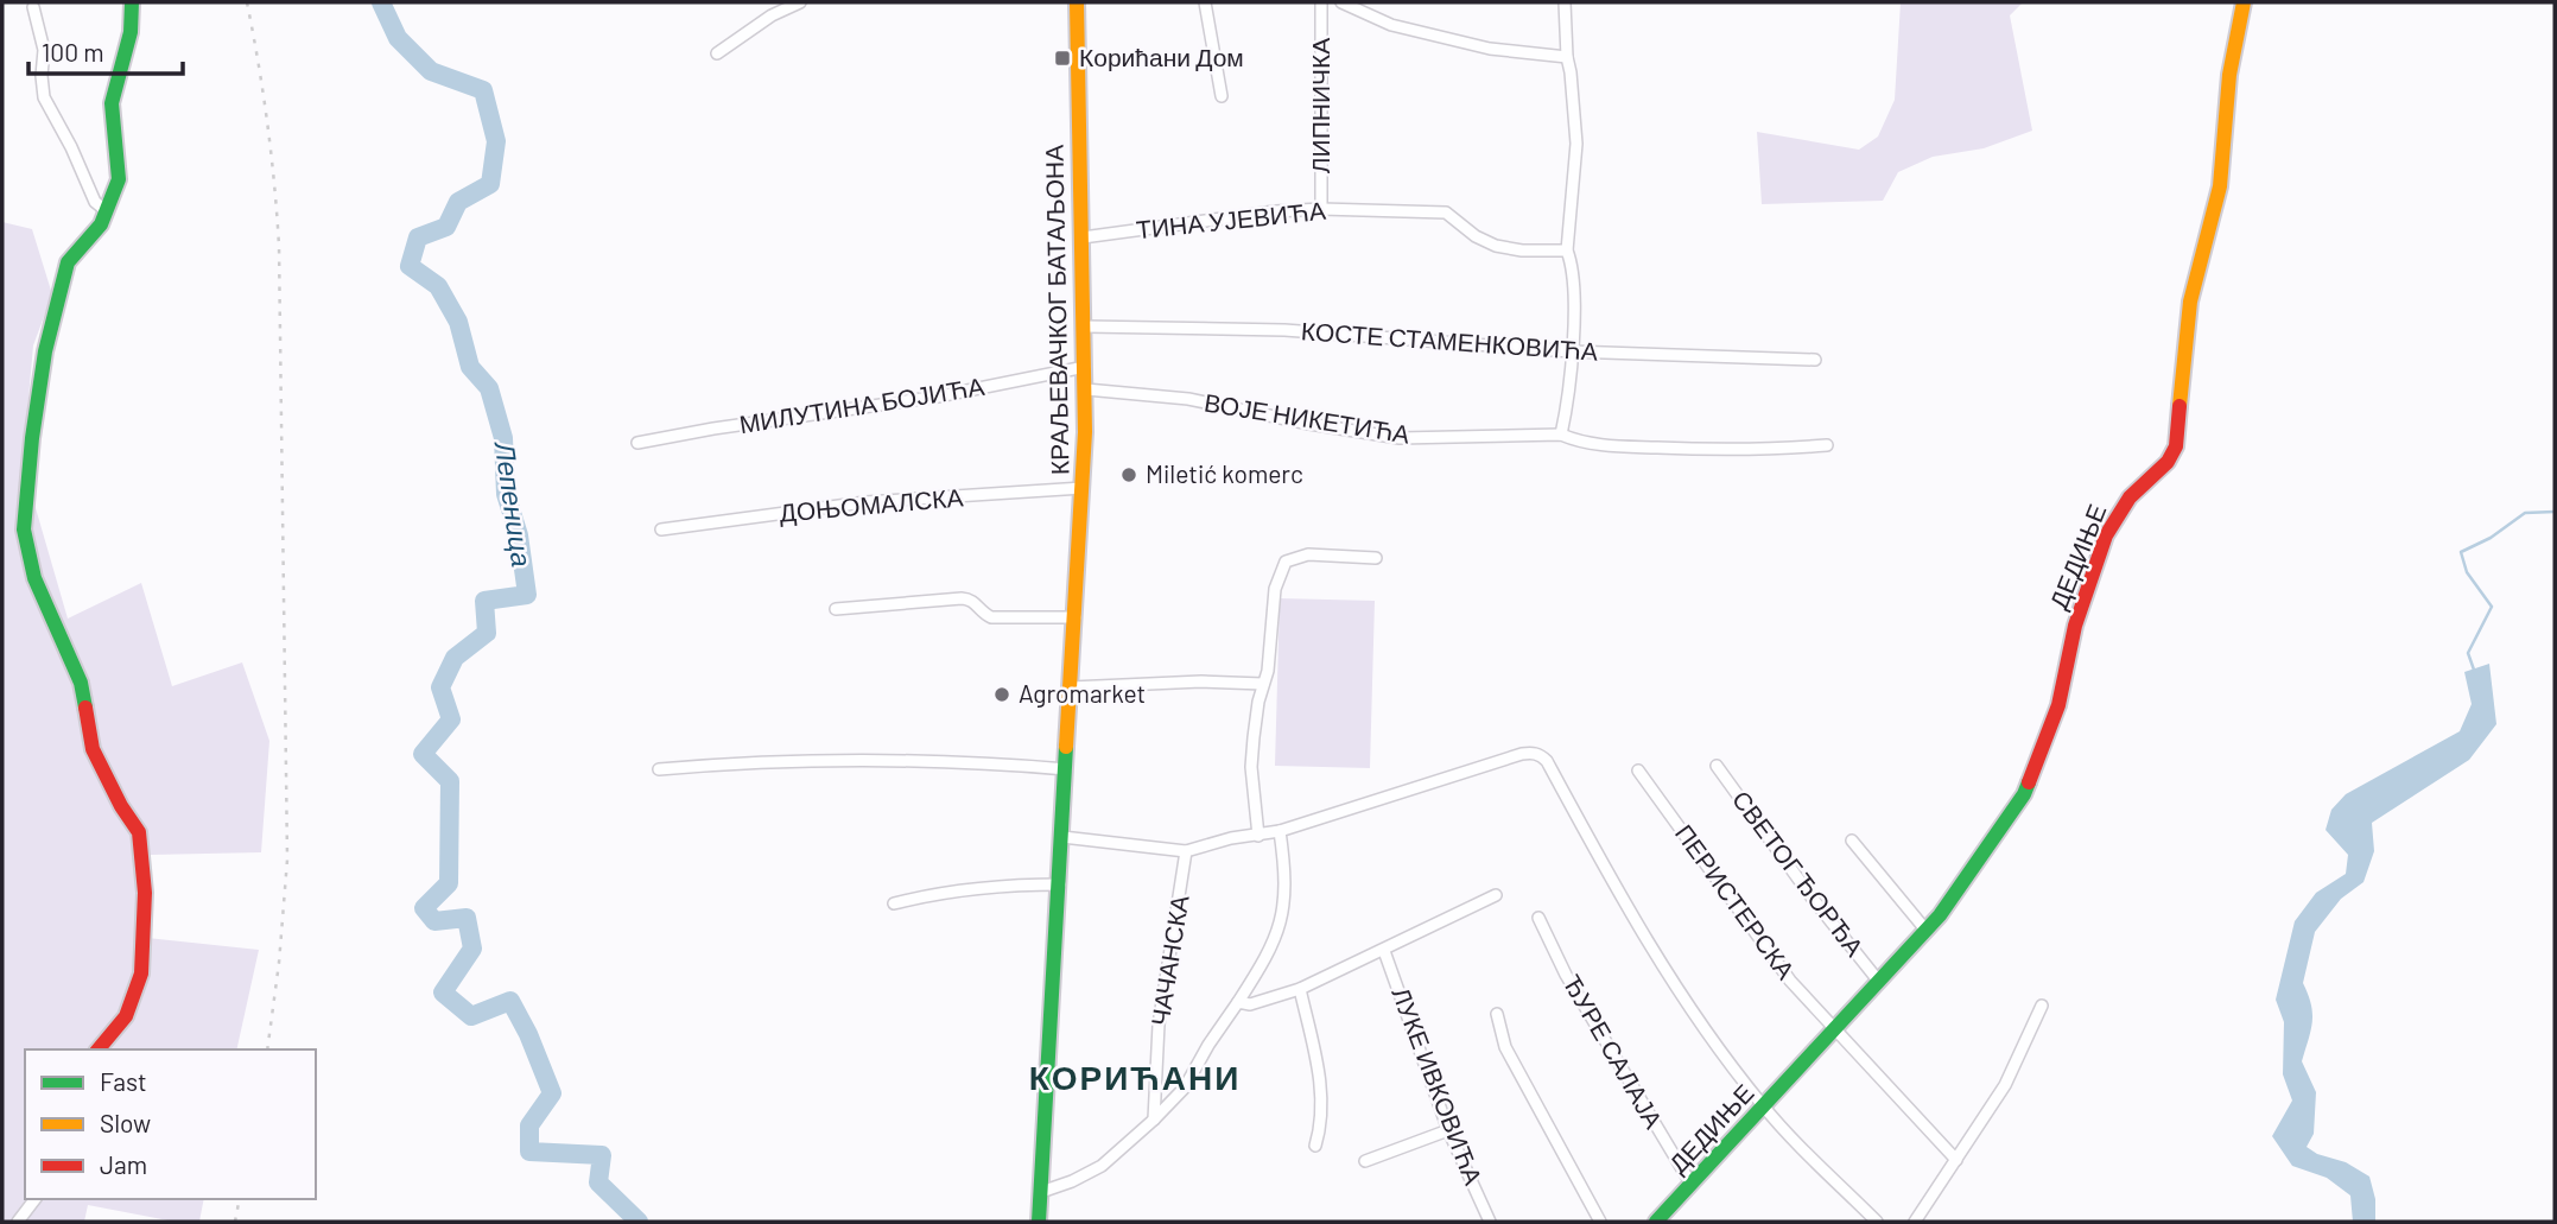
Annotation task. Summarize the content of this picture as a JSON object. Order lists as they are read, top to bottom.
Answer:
{
  "streets": {
    "street": [
      "ЛИПНИЧКА",
      "ТИНА УЈЕВИЋА",
      "КРАЉЕВАЧКОГ БАТАЉОНА",
      "КОСТЕ СТАМЕНКОВИЋА",
      "МИЛУТИНА БОЈИЋА",
      "ВОЈЕ НИКЕТИЋА",
      "ДОЊОМАЛСКА",
      "ДЕДИЊЕ",
      "СВЕТОГ ЂОРЂА",
      "ПЕРИСТЕРСКА",
      "ЧАЧАНСКА",
      "ЂУРЕ САЛАЈА",
      "ЛУКЕ ИВКОВИЋА"
    ]
  },
  "crossings": [
    ["ЛИПНИЧКА", "ТИНА УЈЕВИЋА"],
    ["ТИНА УЈЕВИЋА", "КРАЉЕВАЧКОГ БАТАЉОНА"],
    ["КРАЉЕВАЧКОГ БАТАЉОНА", "КОСТЕ СТАМЕНКОВИЋА"],
    ["КРАЉЕВАЧКОГ БАТАЉОНА", "МИЛУТИНА БОЈИЋА"],
    ["КРАЉЕВАЧКОГ БАТАЉОНА", "ВОЈЕ НИКЕТИЋА"],
    ["КРАЉЕВАЧКОГ БАТАЉОНА", "ДОЊОМАЛСКА"],
    ["ДЕДИЊЕ", "СВЕТОГ ЂОРЂА"],
    ["ДЕДИЊЕ", "ПЕРИСТЕРСКА"],
    ["ДЕДИЊЕ", "ЂУРЕ САЛАЈА"]
  ],
  "districts": ["КОРИЋАНИ"],
  "water": ["Лепеница"],
  "places": {
    "transit": ["Корићани Дом"],
    "other": ["Miletić komerc", "Agromarket"]
  },
  "legend": ["Fast", "Slow", "Jam"],
  "scale_bar": "100 m"
}
